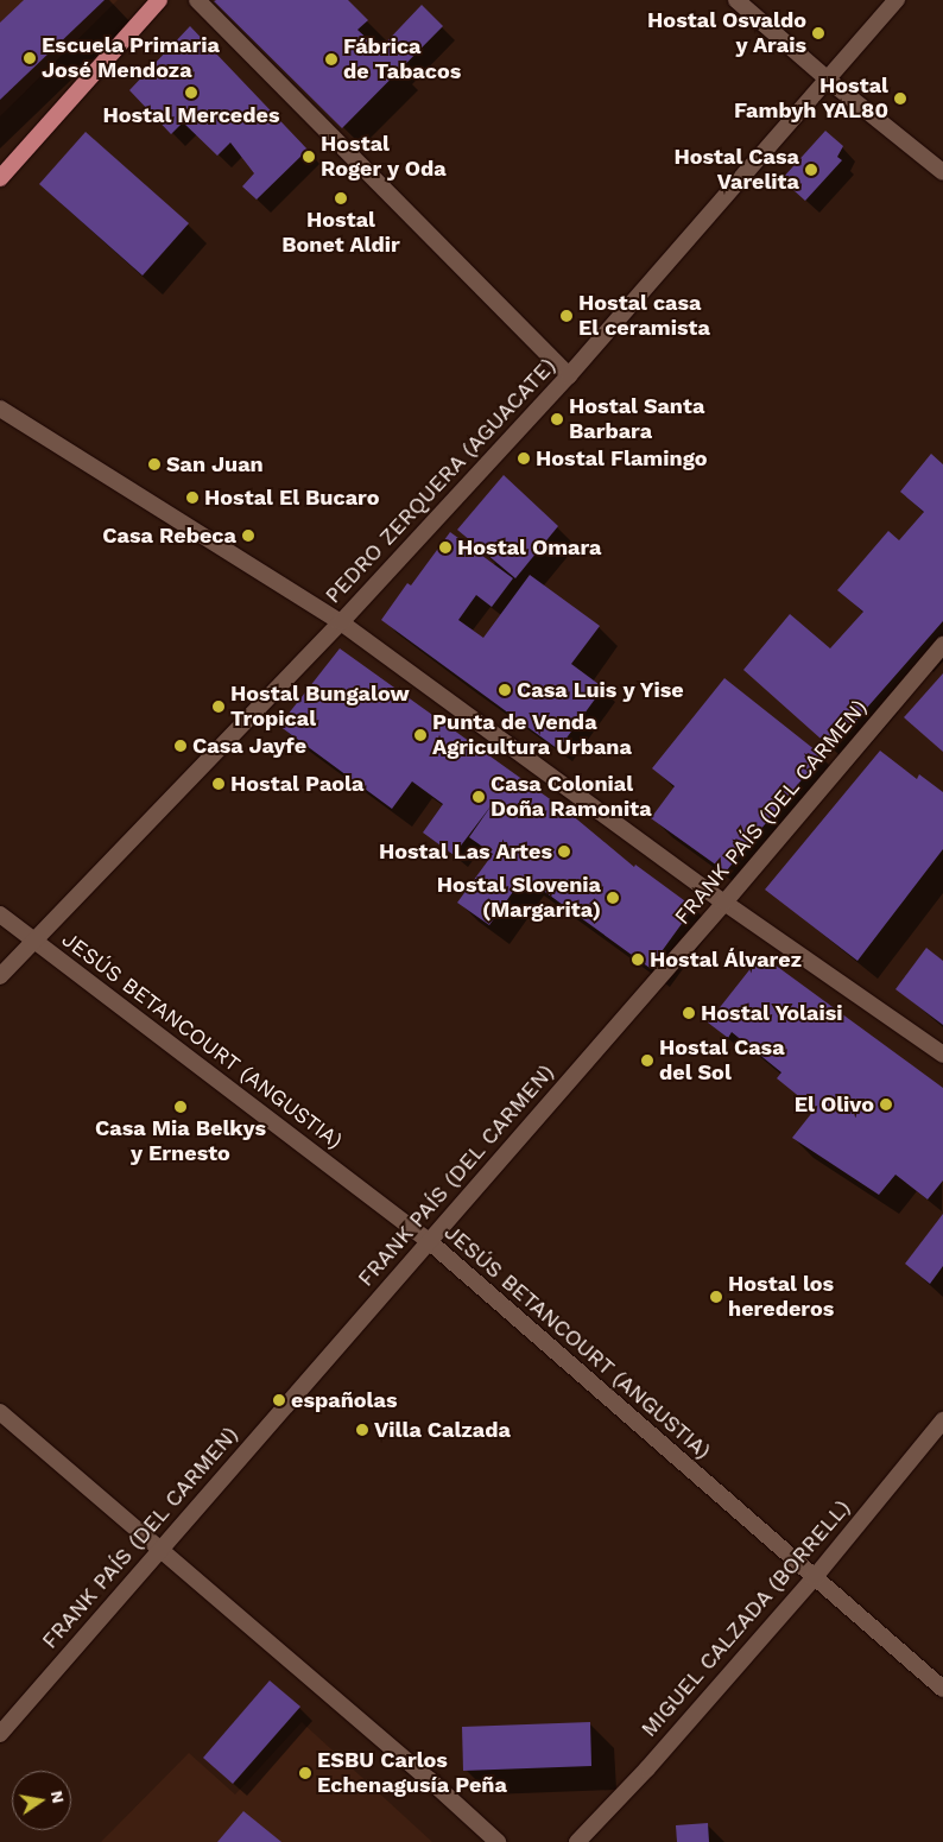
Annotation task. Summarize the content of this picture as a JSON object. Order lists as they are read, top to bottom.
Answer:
{
  "streets": {
    "street": [
      "PEDRO ZERQUERA (AGUACATE)",
      "FRANK PAÍS (DEL CARMEN)",
      "JESÚS BETANCOURT (ANGUSTIA)",
      "MIGUEL CALZADA (BORRELL)"
    ]
  },
  "crossings": [
    ["PEDRO ZERQUERA (AGUACATE)", "JESÚS BETANCOURT (ANGUSTIA)"],
    ["FRANK PAÍS (DEL CARMEN)", "JESÚS BETANCOURT (ANGUSTIA)"],
    ["JESÚS BETANCOURT (ANGUSTIA)", "MIGUEL CALZADA (BORRELL)"]
  ],
  "places": [
    "Hostal Osvaldo y Arais",
    "Escuela Primaria José Mendoza",
    "Fábrica de Tabacos",
    "Hostal Mercedes",
    "Hostal Fambyh YAL80",
    "Hostal Roger y Oda",
    "Hostal Casa Varelita",
    "Hostal Bonet Aldir",
    "Hostal casa El ceramista",
    "Hostal Santa Barbara",
    "Hostal Flamingo",
    "San Juan",
    "Hostal El Bucaro",
    "Casa Rebeca",
    "Hostal Omara",
    "Casa Luis y Yise",
    "Hostal Bungalow Tropical",
    "Punta de Venda Agricultura Urbana",
    "Casa Jayfe",
    "Hostal Paola",
    "Casa Colonial Doña Ramonita",
    "Hostal Las Artes",
    "Hostal Slovenia (Margarita)",
    "Hostal Álvarez",
    "Hostal Yolaisi",
    "Hostal Casa del Sol",
    "El Olivo",
    "Casa Mia Belkys y Ernesto",
    "Hostal los herederos",
    "españolas",
    "Villa Calzada",
    "ESBU Carlos Echenagusía Peña"
  ],
  "north": "right"
}
